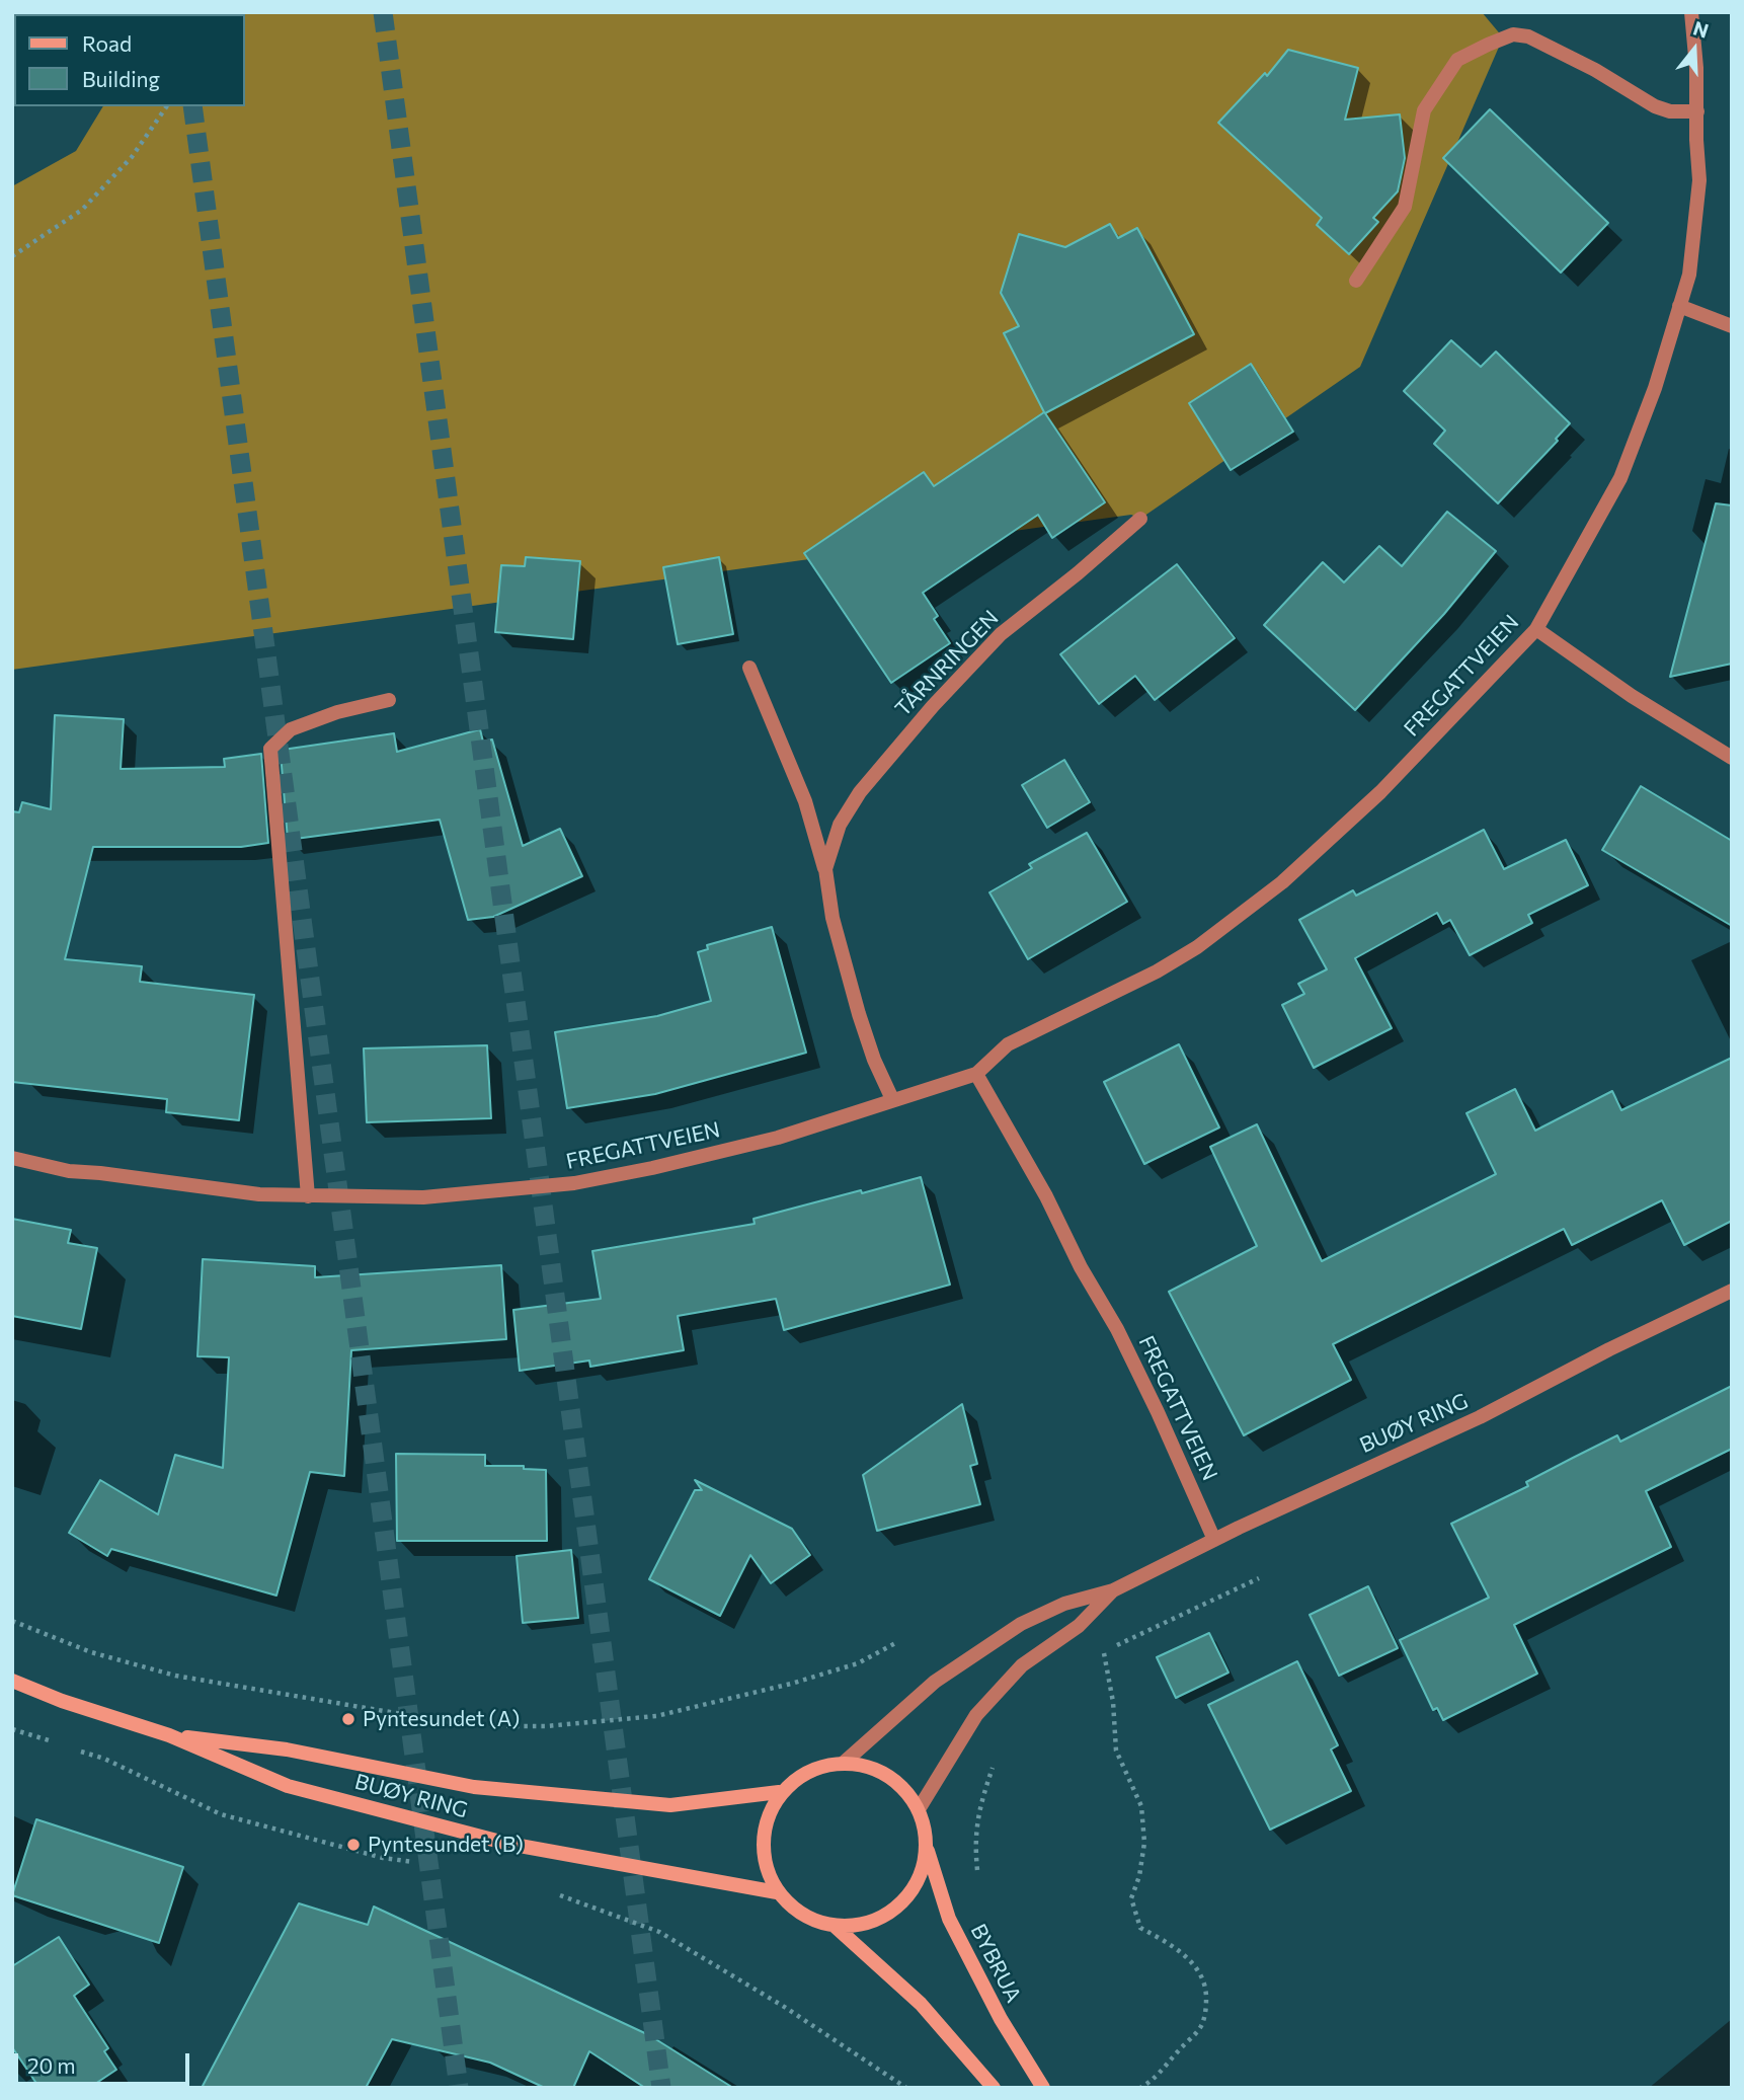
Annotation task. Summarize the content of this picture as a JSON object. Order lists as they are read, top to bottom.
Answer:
{
  "streets": {
    "main road": ["BUØY RING", "BYBRUA"],
    "street": ["TÅRNRINGEN", "FREGATTVEIEN"]
  },
  "crossings": [
    ["TÅRNRINGEN", "FREGATTVEIEN"],
    ["FREGATTVEIEN", "BUØY RING"],
    ["BUØY RING", "BYBRUA"]
  ],
  "places": ["Pyntesundet (A)", "Pyntesundet (B)"],
  "legend": ["Road", "Building"],
  "scale_bar": "20 m",
  "north": "top"
}
